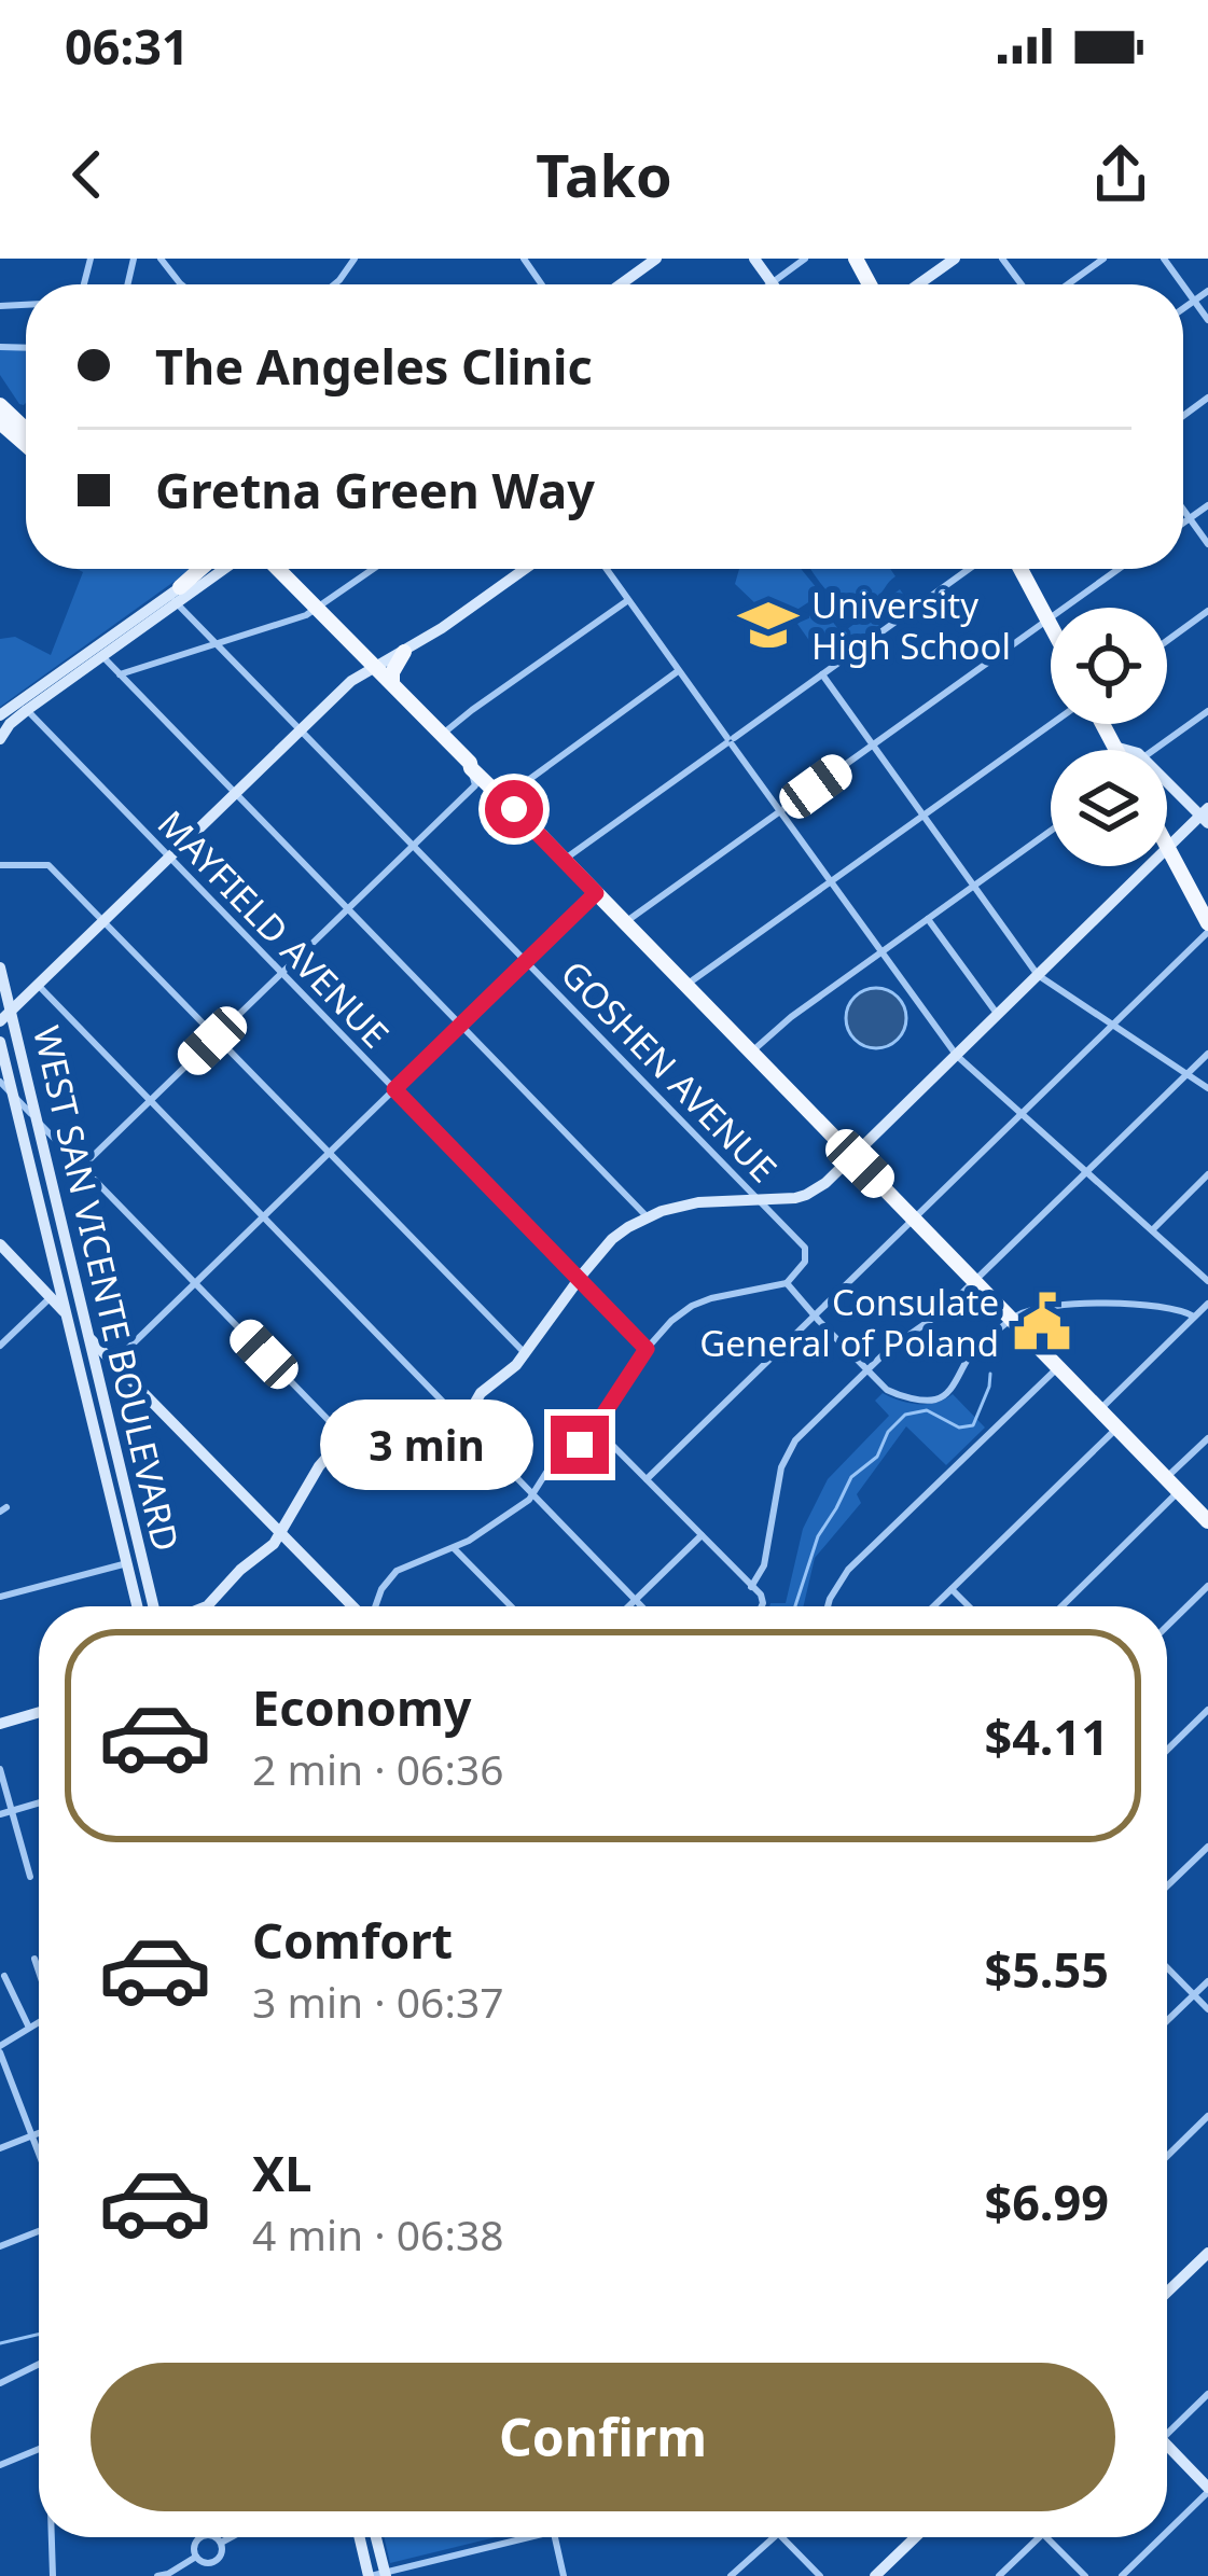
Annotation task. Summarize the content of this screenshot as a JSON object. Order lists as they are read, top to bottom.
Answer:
{
  "streets": {
    "street": ["MAYFIELD AVENUE", "GOSHEN AVENUE", "WEST SAN VICENTE BOULEVARD"]
  },
  "places": {
    "school or university": ["University High School"],
    "public building": ["Consulate General of Poland"]
  },
  "page": {
    "status": "06:31",
    "header": "Tako",
    "banner": ["The Angeles Clinic", "Gretna Green Way"],
    "bubble": "3 min",
    "list": [
      {
        "name": "Economy",
        "note": "2 min · 06:36",
        "value": "$4.11"
      },
      {
        "name": "Comfort",
        "note": "3 min · 06:37",
        "value": "$5.55"
      },
      {
        "name": "XL",
        "note": "4 min · 06:38",
        "value": "$6.99"
      }
    ],
    "buttons": "Confirm"
  }
}
